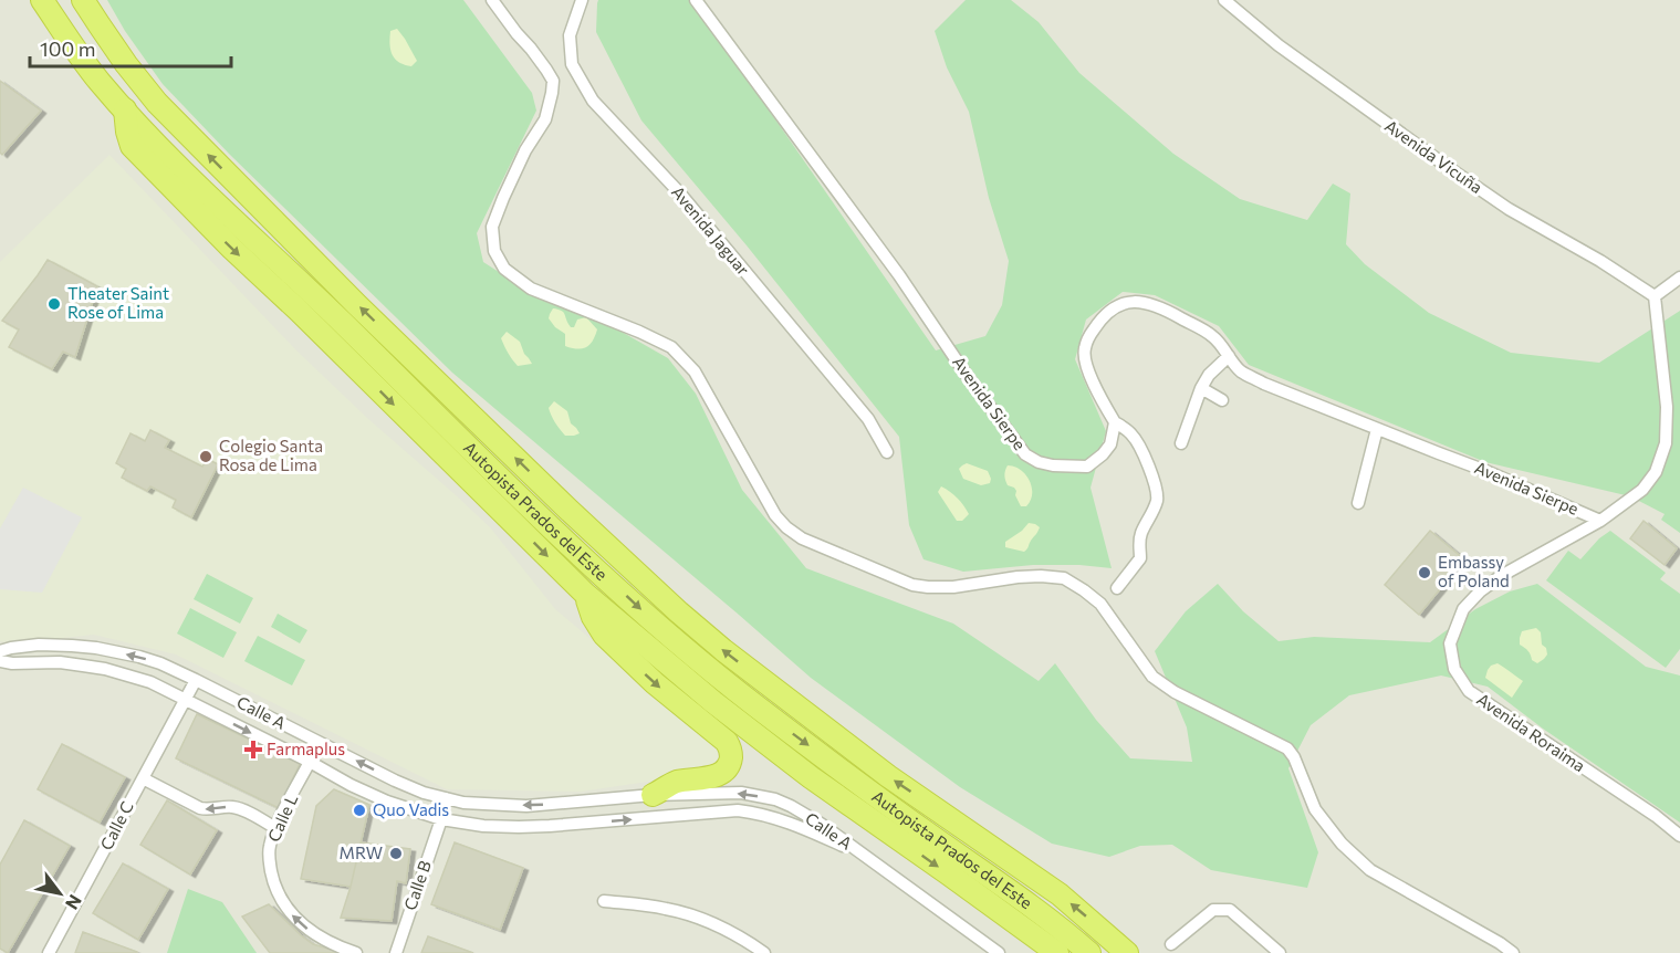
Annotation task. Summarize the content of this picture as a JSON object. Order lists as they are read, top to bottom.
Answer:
{
  "streets": {
    "highway": ["Autopista Prados del Este"],
    "street": [
      "Avenida Vicuña",
      "Avenida Jaguar",
      "Avenida Sierpe",
      "Calle A",
      "Avenida Roraima",
      "Calle L",
      "Calle C",
      "Calle B"
    ]
  },
  "crossings": [
    ["Avenida Vicuña", "Avenida Roraima"],
    ["Avenida Sierpe", "Avenida Roraima"],
    ["Calle A", "Calle L"],
    ["Calle A", "Calle C"],
    ["Calle A", "Calle B"]
  ],
  "one_way": ["Calle L"],
  "places": {
    "other": [
      "Theater Saint Rose of Lima",
      "Colegio Santa Rosa de Lima",
      "Embassy of Poland",
      "Quo Vadis",
      "MRW"
    ],
    "health": ["Farmaplus"]
  },
  "scale_bar": "100 m",
  "north": "bottom right"
}
